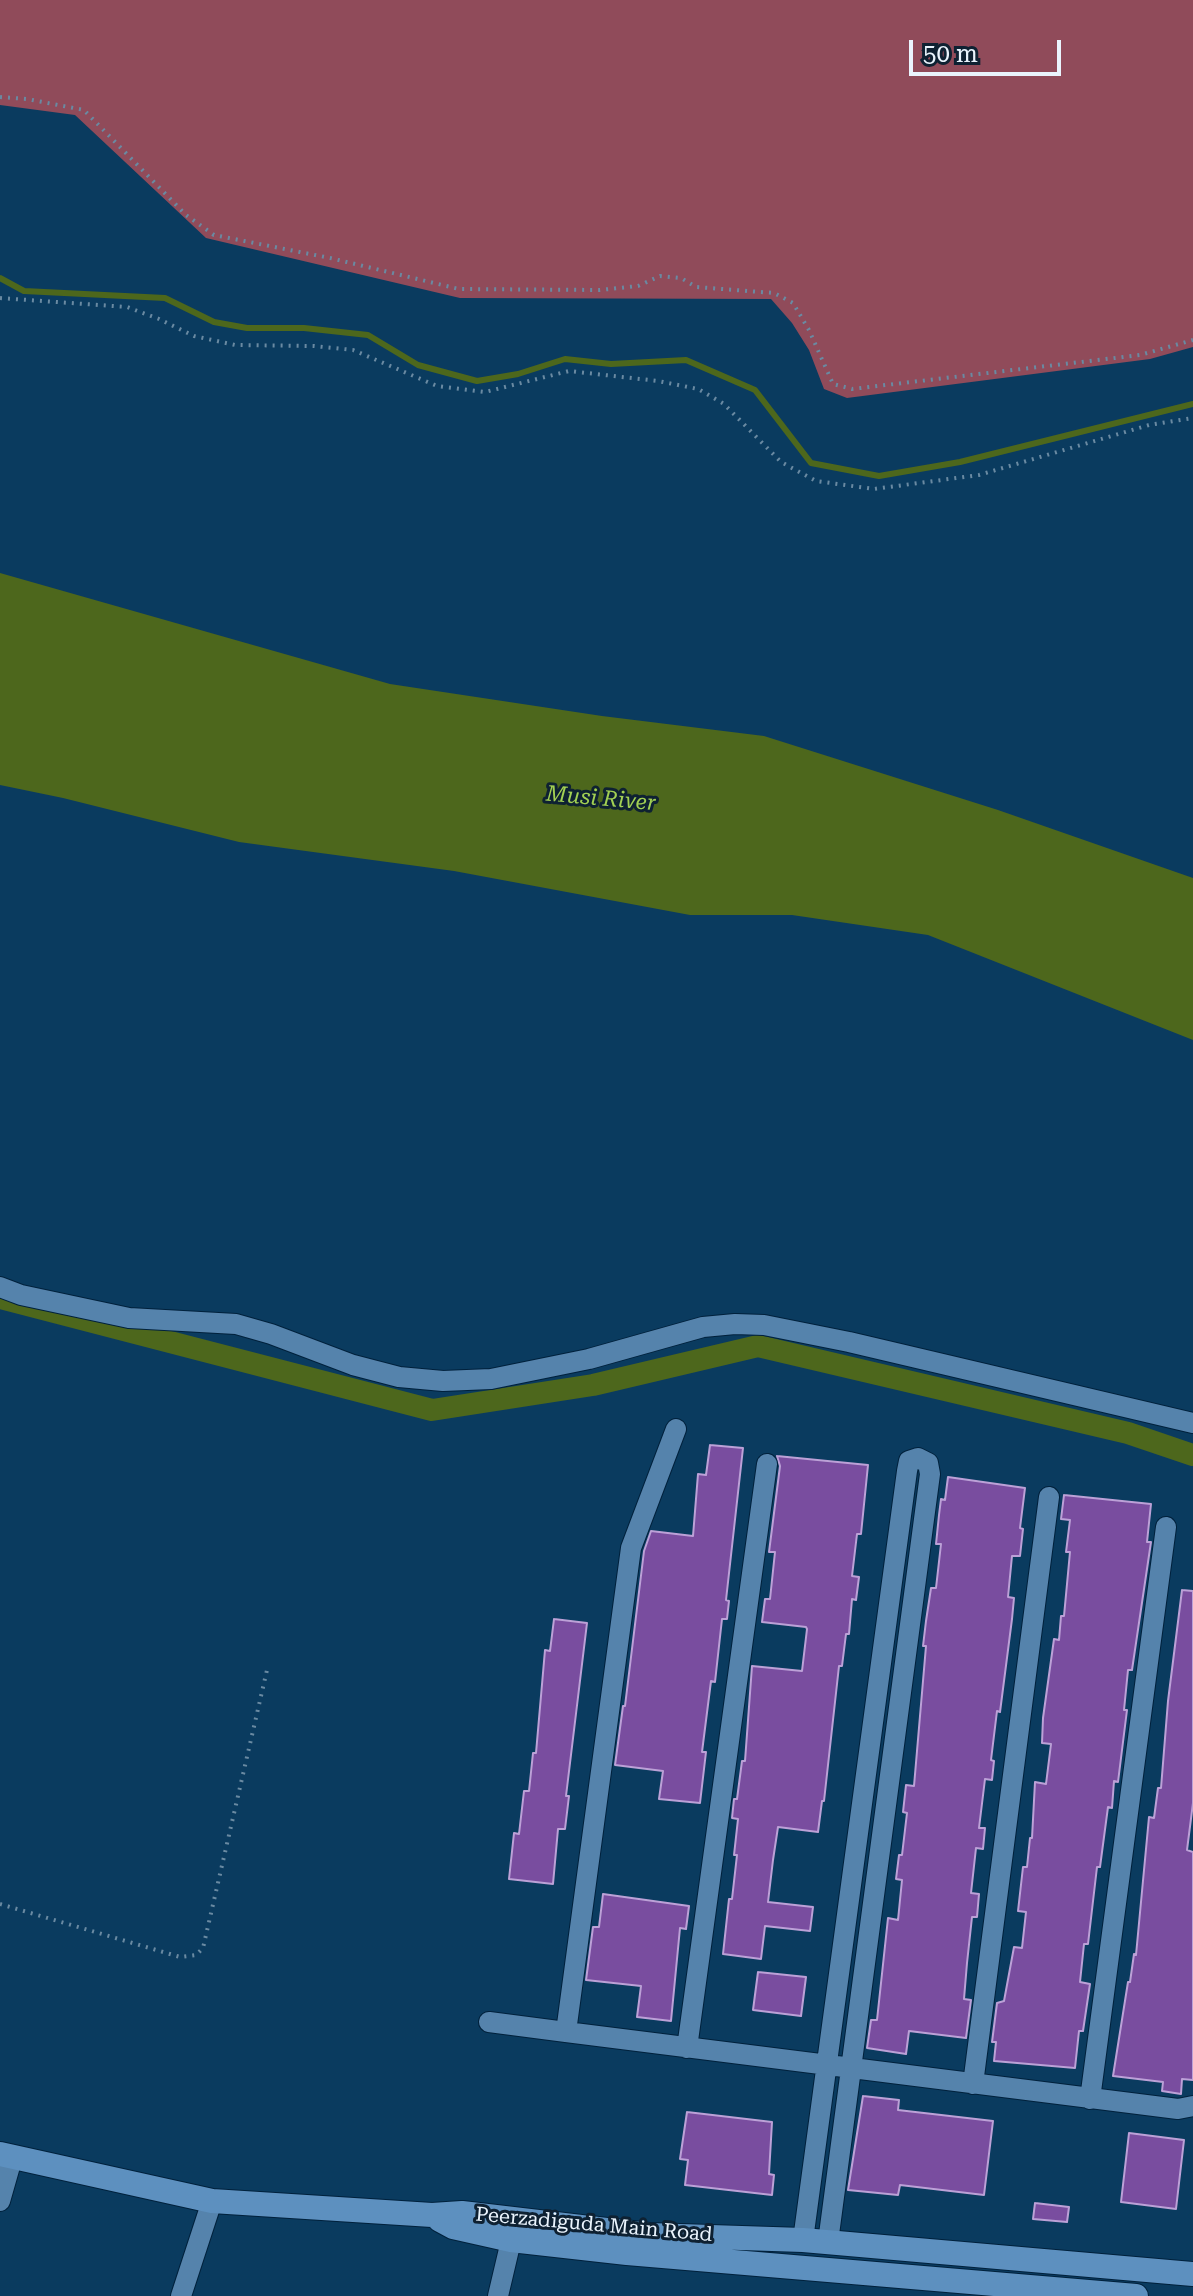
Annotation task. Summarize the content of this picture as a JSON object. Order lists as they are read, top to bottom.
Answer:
{
  "streets": {
    "street": ["Peerzadiguda Main Road"]
  },
  "water": ["Musi River"],
  "scale_bar": "50 m"
}
